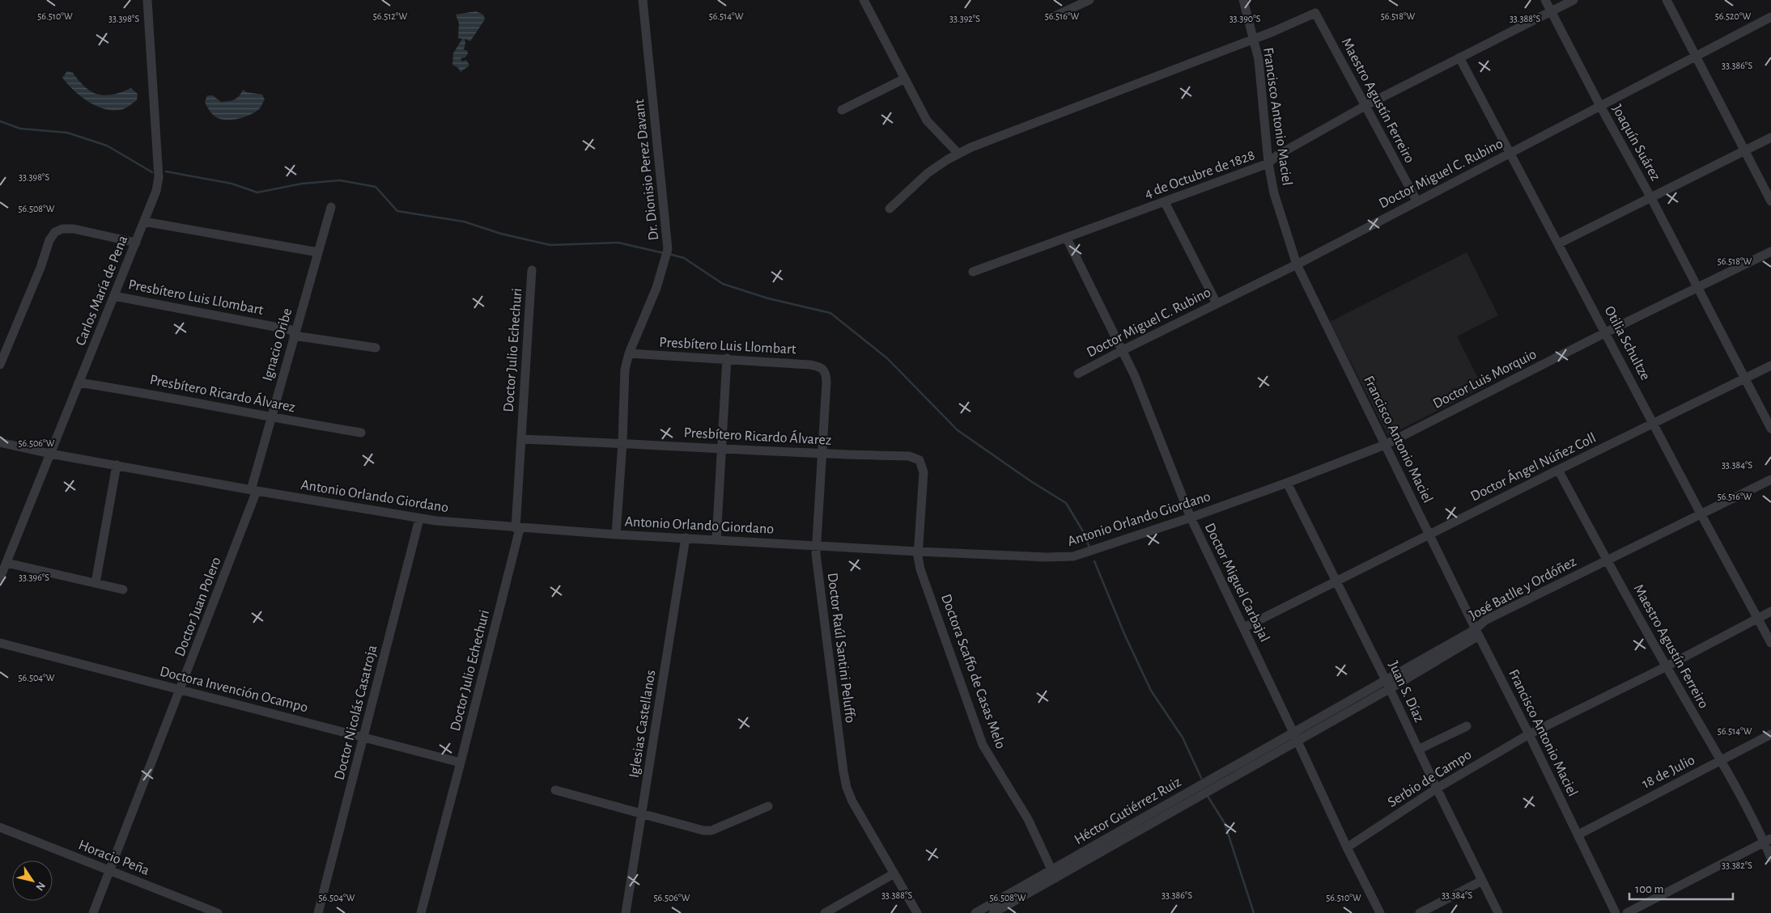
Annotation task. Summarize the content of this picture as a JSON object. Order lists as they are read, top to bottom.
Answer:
{
  "streets": {
    "street": [
      "Maestro Agustín Ferreiro",
      "Francisco Antonio Maciel",
      "Joaquín Suárez",
      "Dr. Dionisio Perez Davant",
      "Doctor Miguel C. Rubino",
      "4 de Octubre de 1828",
      "Carlos María de Pena",
      "Presbítero Luis Llombart",
      "Otilia Schultze",
      "Ignacio Oribe",
      "Doctor Julio Echechuri",
      "Doctor Luis Morquio",
      "Presbítero Ricardo Álvarez",
      "Doctor Ángel Núñez Coll",
      "Antonio Orlando Giordano",
      "Doctor Miguel Carbajal",
      "José Batlle y Ordóñez",
      "Doctor Juan Polero",
      "Doctor Raúl Santini Peluffo",
      "Doctora Scaffo de Casas Melo",
      "Doctora Invención Ocampo",
      "Juan S. Díaz",
      "Doctor Nicolás Casatroja",
      "Iglesias Castellanos",
      "18 de Julio",
      "Serbio de Campo",
      "Héctor Gutiérrez Ruiz",
      "Horacio Peña"
    ]
  },
  "crossings": [
    ["Maestro Agustín Ferreiro", "Francisco Antonio Maciel"],
    ["Maestro Agustín Ferreiro", "Doctor Miguel C. Rubino"],
    ["Maestro Agustín Ferreiro", "4 de Octubre de 1828"],
    ["Maestro Agustín Ferreiro", "Doctor Ángel Núñez Coll"],
    ["Maestro Agustín Ferreiro", "José Batlle y Ordóñez"],
    ["Maestro Agustín Ferreiro", "18 de Julio"],
    ["Maestro Agustín Ferreiro", "Serbio de Campo"],
    ["Francisco Antonio Maciel", "Doctor Miguel C. Rubino"],
    ["Francisco Antonio Maciel", "4 de Octubre de 1828"],
    ["Francisco Antonio Maciel", "Doctor Luis Morquio"],
    ["Francisco Antonio Maciel", "Doctor Ángel Núñez Coll"],
    ["Francisco Antonio Maciel", "Antonio Orlando Giordano"],
    ["Francisco Antonio Maciel", "José Batlle y Ordóñez"],
    ["Francisco Antonio Maciel", "18 de Julio"],
    ["Francisco Antonio Maciel", "Serbio de Campo"],
    ["Joaquín Suárez", "Doctor Miguel C. Rubino"],
    ["Joaquín Suárez", "4 de Octubre de 1828"],
    ["Joaquín Suárez", "Doctor Luis Morquio"],
    ["Joaquín Suárez", "Doctor Ángel Núñez Coll"],
    ["Dr. Dionisio Perez Davant", "Presbítero Luis Llombart"],
    ["Dr. Dionisio Perez Davant", "Presbítero Ricardo Álvarez"],
    ["Dr. Dionisio Perez Davant", "Antonio Orlando Giordano"],
    ["Doctor Miguel C. Rubino", "Otilia Schultze"],
    ["Doctor Miguel C. Rubino", "Doctor Miguel Carbajal"],
    ["4 de Octubre de 1828", "Otilia Schultze"],
    ["4 de Octubre de 1828", "Doctor Miguel Carbajal"],
    ["Carlos María de Pena", "Presbítero Luis Llombart"],
    ["Carlos María de Pena", "Presbítero Ricardo Álvarez"],
    ["Carlos María de Pena", "Antonio Orlando Giordano"],
    ["Presbítero Luis Llombart", "Ignacio Oribe"],
    ["Presbítero Luis Llombart", "Doctor Raúl Santini Peluffo"],
    ["Otilia Schultze", "Doctor Luis Morquio"],
    ["Otilia Schultze", "Doctor Ángel Núñez Coll"],
    ["Otilia Schultze", "José Batlle y Ordóñez"],
    ["Otilia Schultze", "Serbio de Campo"],
    ["Ignacio Oribe", "Presbítero Ricardo Álvarez"],
    ["Ignacio Oribe", "Antonio Orlando Giordano"],
    ["Ignacio Oribe", "Doctor Juan Polero"],
    ["Doctor Julio Echechuri", "Presbítero Ricardo Álvarez"],
    ["Doctor Julio Echechuri", "Antonio Orlando Giordano"],
    ["Doctor Julio Echechuri", "Doctora Invención Ocampo"],
    ["Doctor Luis Morquio", "Antonio Orlando Giordano"],
    ["Presbítero Ricardo Álvarez", "Doctor Raúl Santini Peluffo"],
    ["Presbítero Ricardo Álvarez", "Doctora Scaffo de Casas Melo"],
    ["Doctor Ángel Núñez Coll", "Doctor Miguel Carbajal"],
    ["Doctor Ángel Núñez Coll", "Juan S. Díaz"],
    ["Antonio Orlando Giordano", "Doctor Miguel Carbajal"],
    ["Antonio Orlando Giordano", "Doctor Juan Polero"],
    ["Antonio Orlando Giordano", "Doctor Raúl Santini Peluffo"],
    ["Antonio Orlando Giordano", "Doctora Scaffo de Casas Melo"],
    ["Antonio Orlando Giordano", "Juan S. Díaz"],
    ["Antonio Orlando Giordano", "Doctor Nicolás Casatroja"],
    ["Antonio Orlando Giordano", "Iglesias Castellanos"],
    ["Doctor Miguel Carbajal", "José Batlle y Ordóñez"],
    ["Doctor Miguel Carbajal", "Serbio de Campo"],
    ["Doctor Miguel Carbajal", "Héctor Gutiérrez Ruiz"],
    ["José Batlle y Ordóñez", "Juan S. Díaz"],
    ["José Batlle y Ordóñez", "Héctor Gutiérrez Ruiz"],
    ["Doctor Juan Polero", "Doctora Invención Ocampo"],
    ["Doctor Juan Polero", "Horacio Peña"],
    ["Doctora Scaffo de Casas Melo", "Héctor Gutiérrez Ruiz"],
    ["Doctora Invención Ocampo", "Doctor Nicolás Casatroja"],
    ["Juan S. Díaz", "Serbio de Campo"]
  ],
  "scale_bar": "100 m",
  "north": "bottom right",
  "coordinates": [
    "56.520°W",
    "56.510°W",
    "56.512°W",
    "56.514°W",
    "56.516°W",
    "56.518°W",
    "33.398°S",
    "33.392°S",
    "33.390°S",
    "33.388°S",
    "33.386°S",
    "56.508°W",
    "56.506°W",
    "33.384°S",
    "33.396°S",
    "56.504°W",
    "33.382°S"
  ]
}
